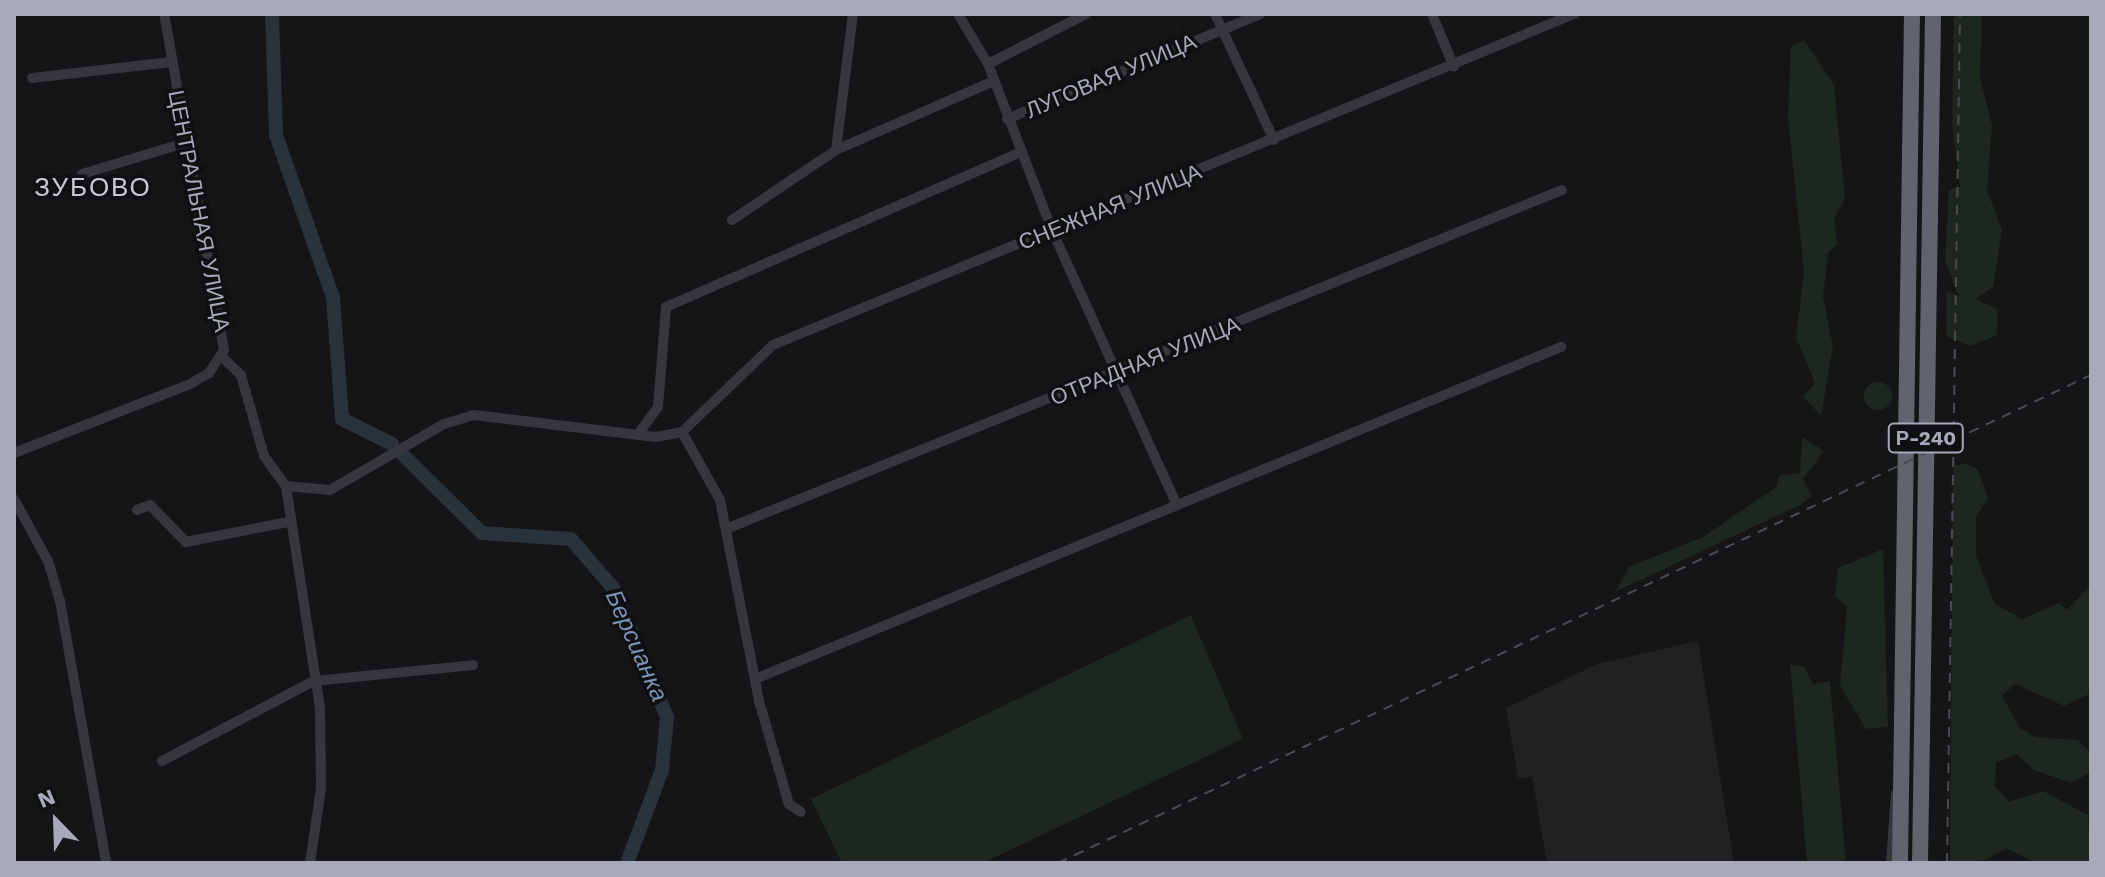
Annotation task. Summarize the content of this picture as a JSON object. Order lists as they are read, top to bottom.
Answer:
{
  "streets": {
    "highway": ["Р-240"],
    "street": [
      "ЛУГОВАЯ УЛИЦА",
      "СНЕЖНАЯ УЛИЦА",
      "ЦЕНТРАЛЬНАЯ УЛИЦА",
      "ОТРАДНАЯ УЛИЦА"
    ]
  },
  "districts": ["ЗУБОВО"],
  "water": ["Берсианка"],
  "north": "top left"
}
